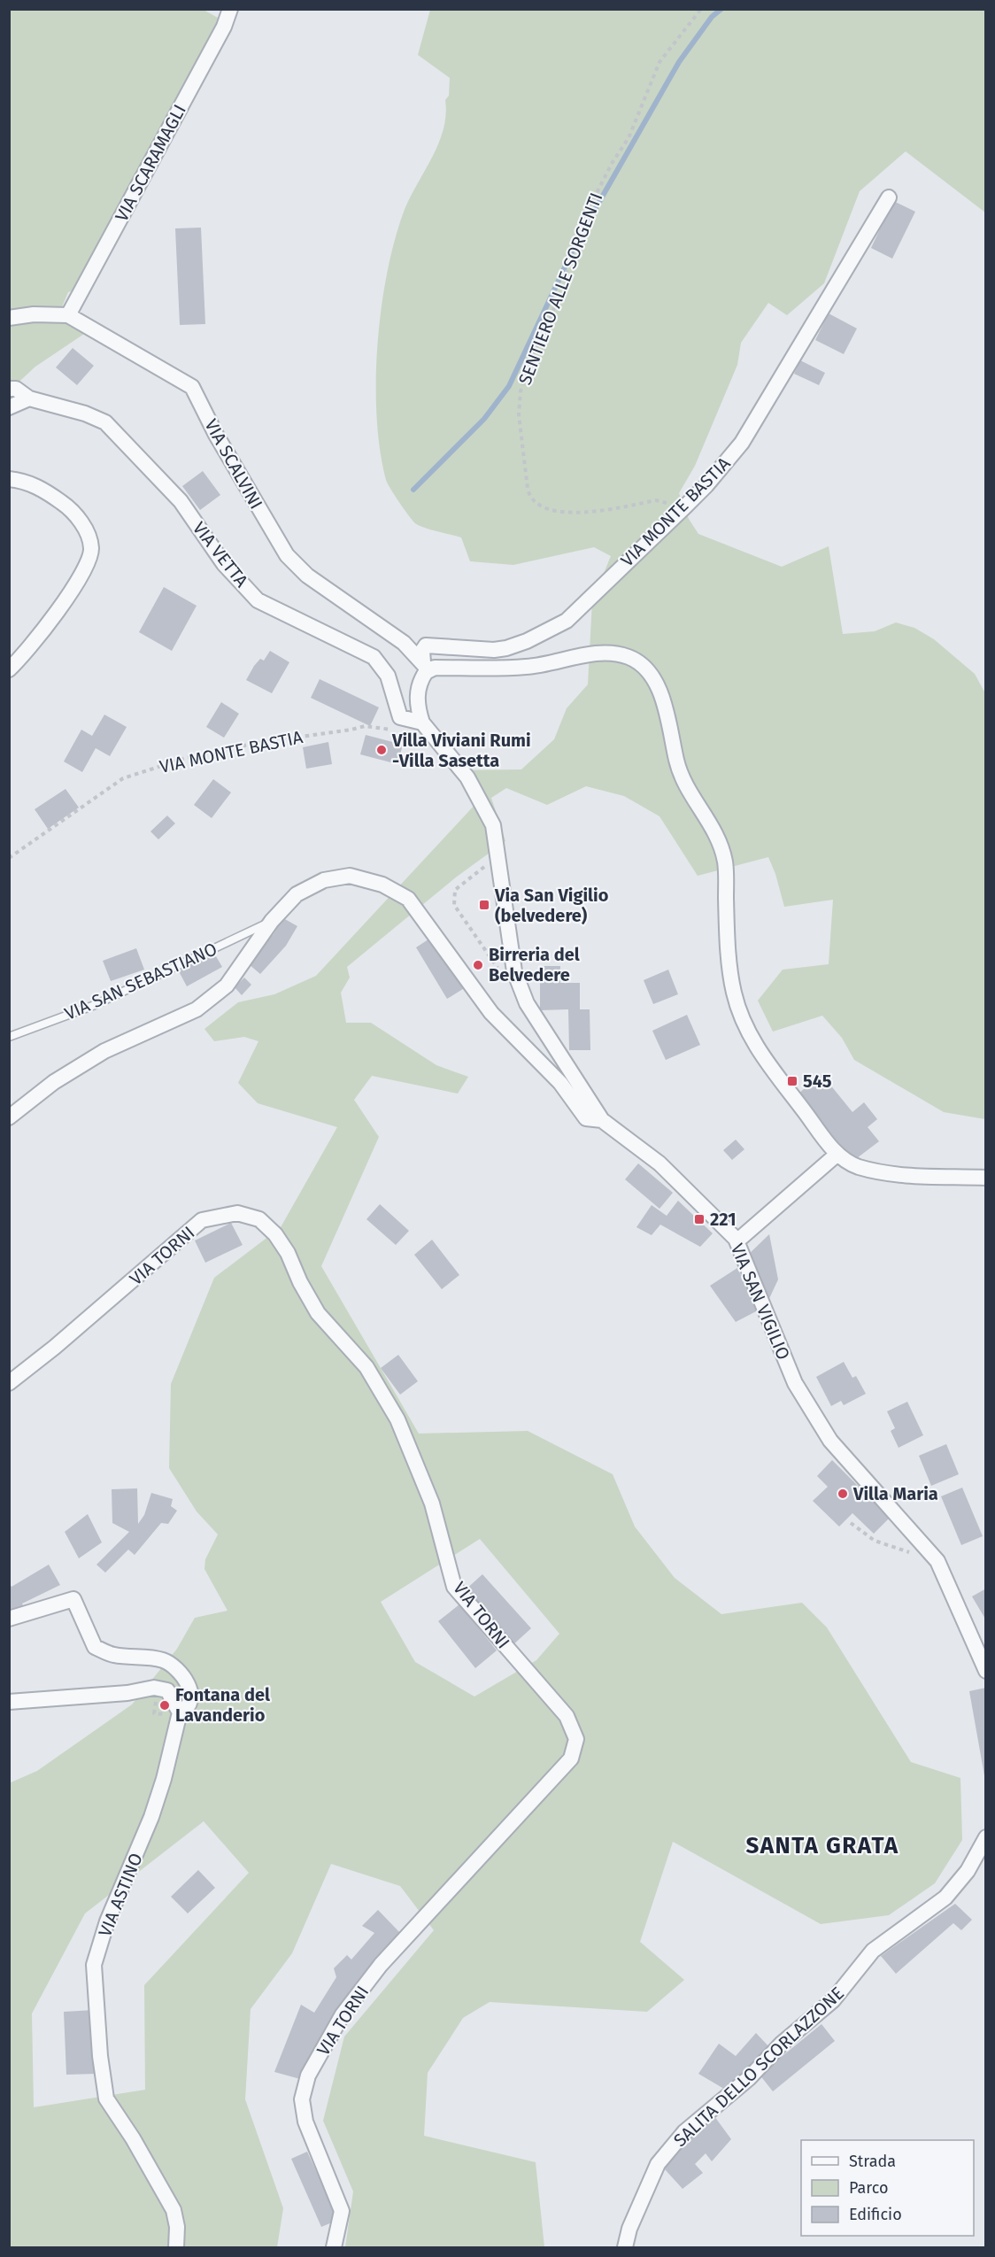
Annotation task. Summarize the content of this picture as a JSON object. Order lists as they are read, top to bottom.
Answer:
{
  "streets": {
    "street": [
      "VIA SCARAMAGLI",
      "VIA SCALVINI",
      "VIA MONTE BASTIA",
      "VIA VETTA",
      "VIA SAN SEBASTIANO",
      "VIA TORNI",
      "VIA SAN VIGILIO",
      "VIA ASTINO",
      "SALITA DELLO SCORLAZZONE"
    ],
    "path": ["SENTIERO ALLE SORGENTI"]
  },
  "crossings": [
    ["VIA SCARAMAGLI", "VIA SCALVINI"],
    ["SENTIERO ALLE SORGENTI", "VIA MONTE BASTIA"],
    ["VIA SCALVINI", "VIA MONTE BASTIA"],
    ["VIA VETTA", "VIA SAN VIGILIO"],
    ["VIA SAN SEBASTIANO", "VIA SAN VIGILIO"]
  ],
  "districts": ["SANTA GRATA"],
  "places": {
    "other": [
      "Villa Viviani Rumi -Villa Sasetta",
      "Birreria del Belvedere",
      "Villa Maria",
      "Fontana del Lavanderio"
    ],
    "transit": ["Via San Vigilio (belvedere)", "545", "221"]
  },
  "legend": ["Strada", "Parco", "Edificio"]
}
